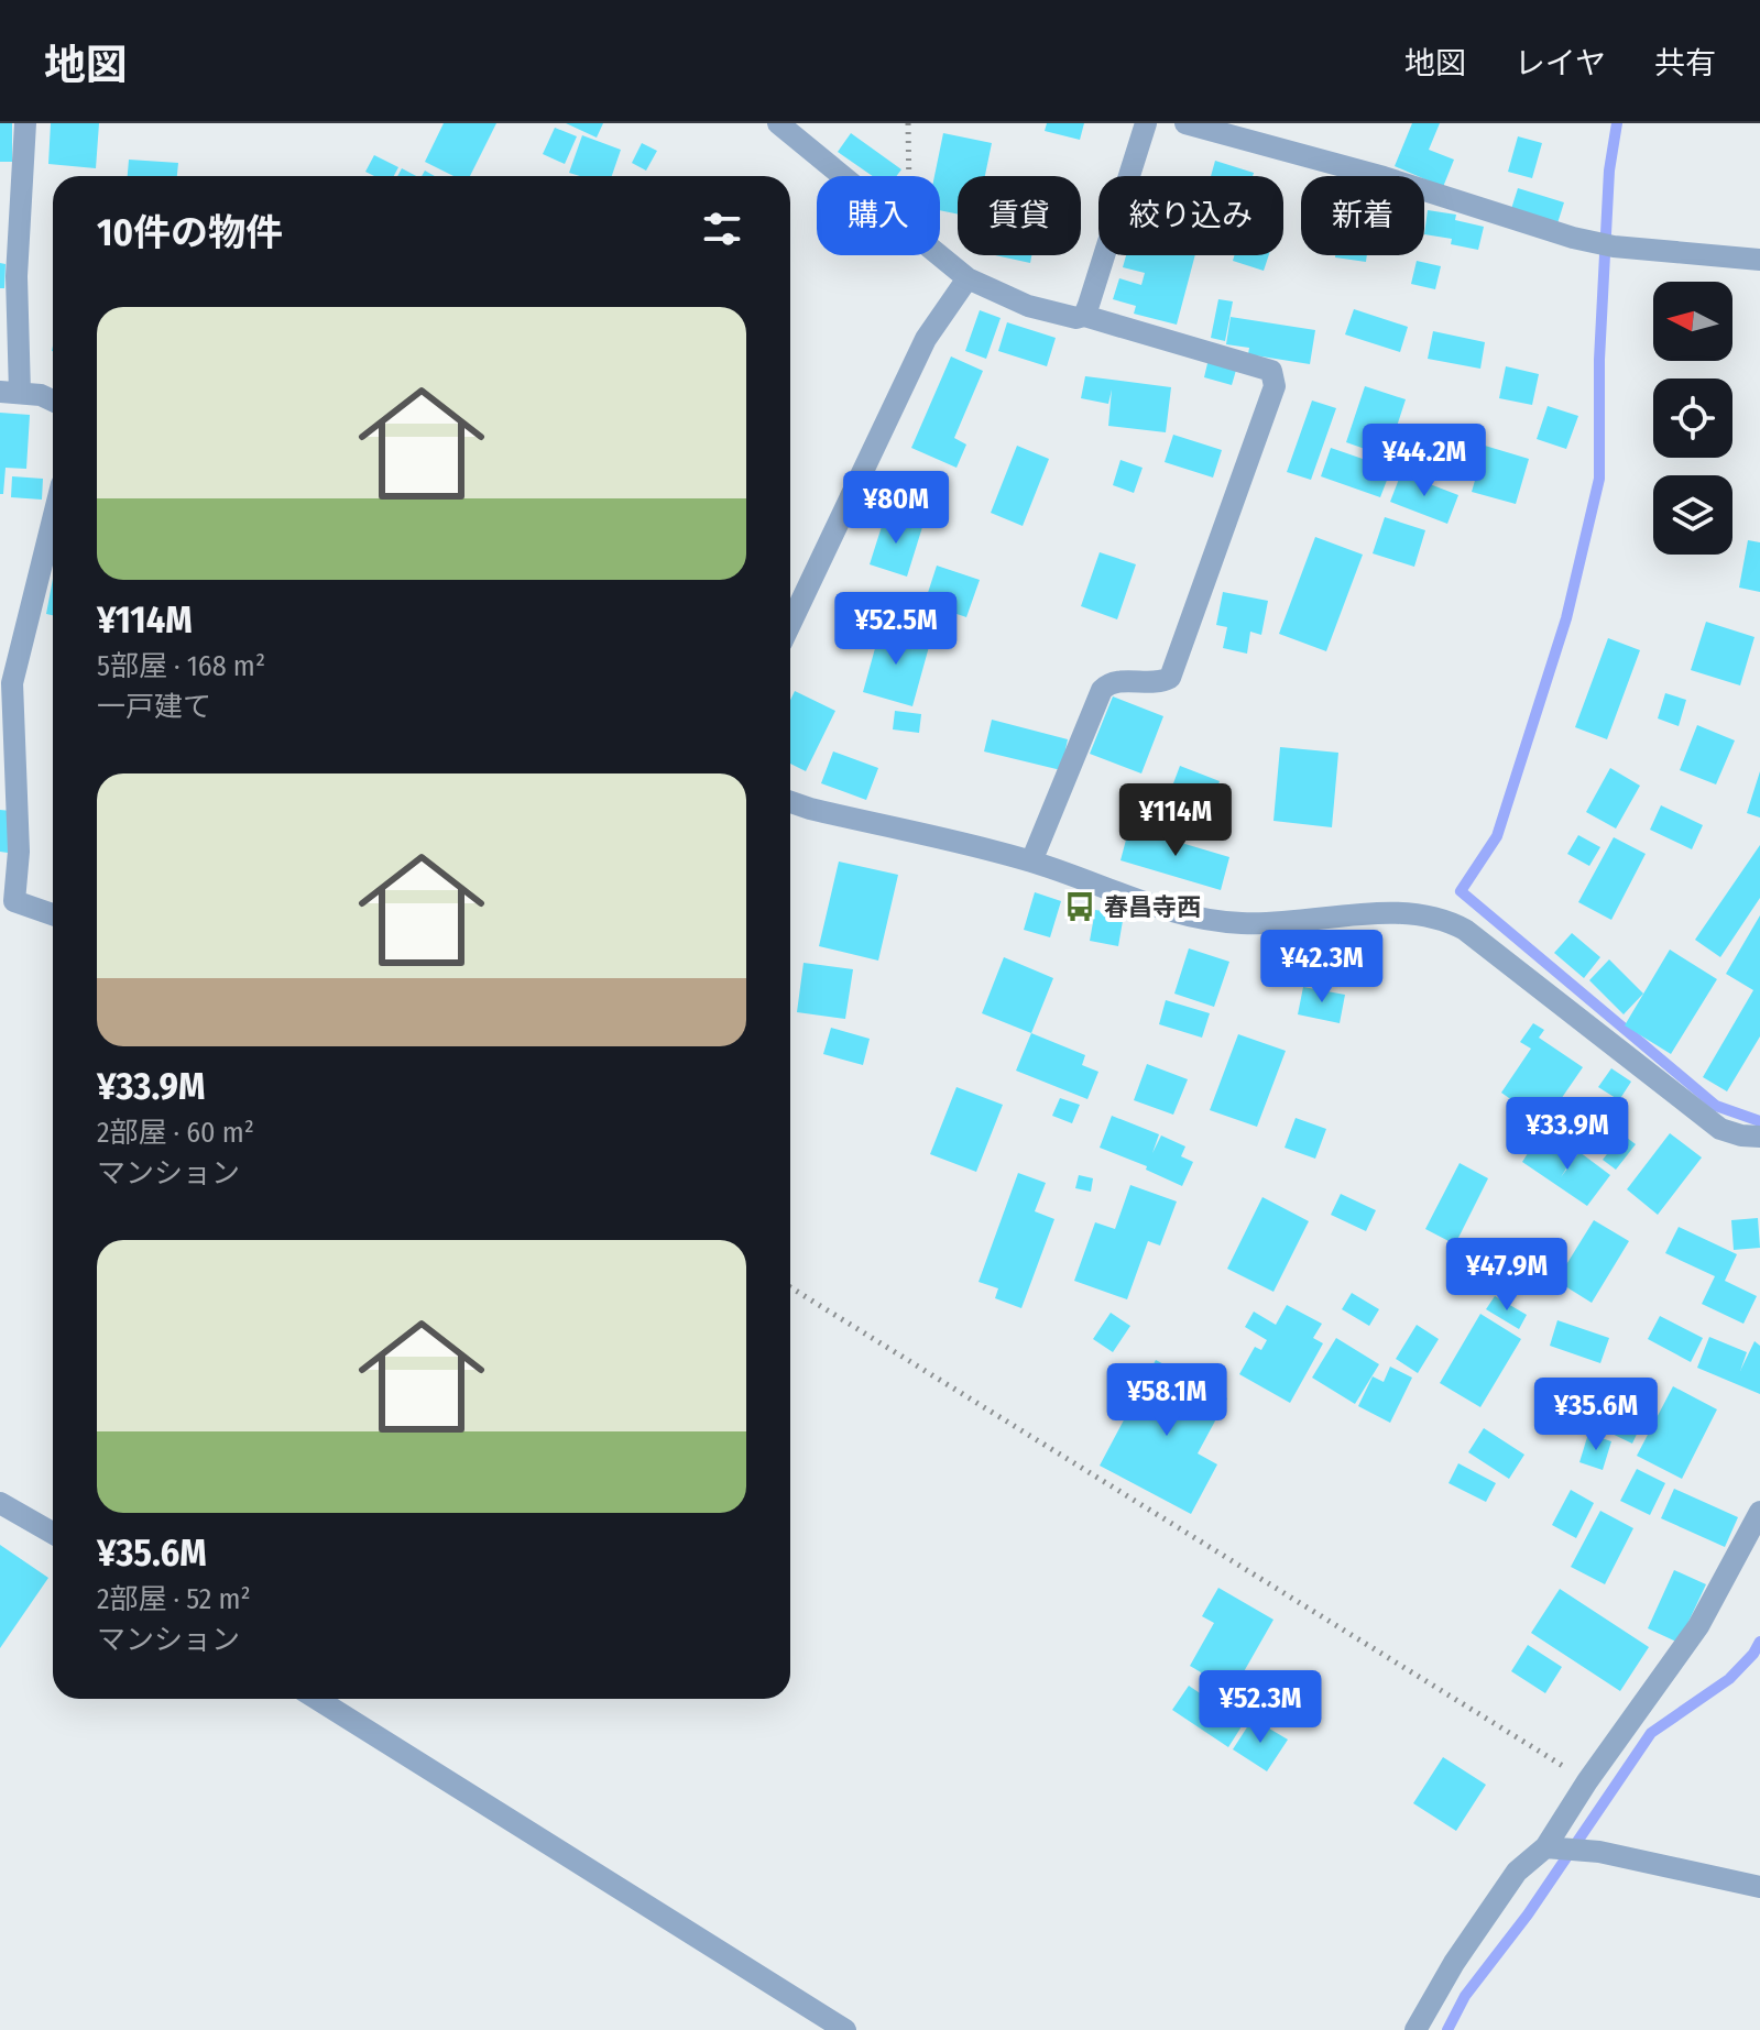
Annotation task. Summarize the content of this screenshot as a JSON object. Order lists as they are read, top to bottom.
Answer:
{
  "places": {
    "bus stop": ["春昌寺西"]
  },
  "north": "left",
  "page": {
    "header": "地図",
    "nav": ["地図", "レイヤ", "共有"],
    "chip": [
      "購入",
      "賃貸",
      "絞り込み",
      "新着"
    ],
    "heading": "10件の物件",
    "list": [
      {
        "name": "¥114M",
        "note": "5部屋 · 168 m² · 一戸建て"
      },
      {
        "name": "¥33.9M",
        "note": "2部屋 · 60 m² · マンション"
      },
      {
        "name": "¥35.6M",
        "note": "2部屋 · 52 m² · マンション"
      }
    ],
    "price": [
      "¥44.2M",
      "¥80M",
      "¥52.5M",
      "¥114M",
      "¥42.3M",
      "¥33.9M",
      "¥47.9M",
      "¥58.1M",
      "¥35.6M",
      "¥52.3M"
    ]
  }
}
